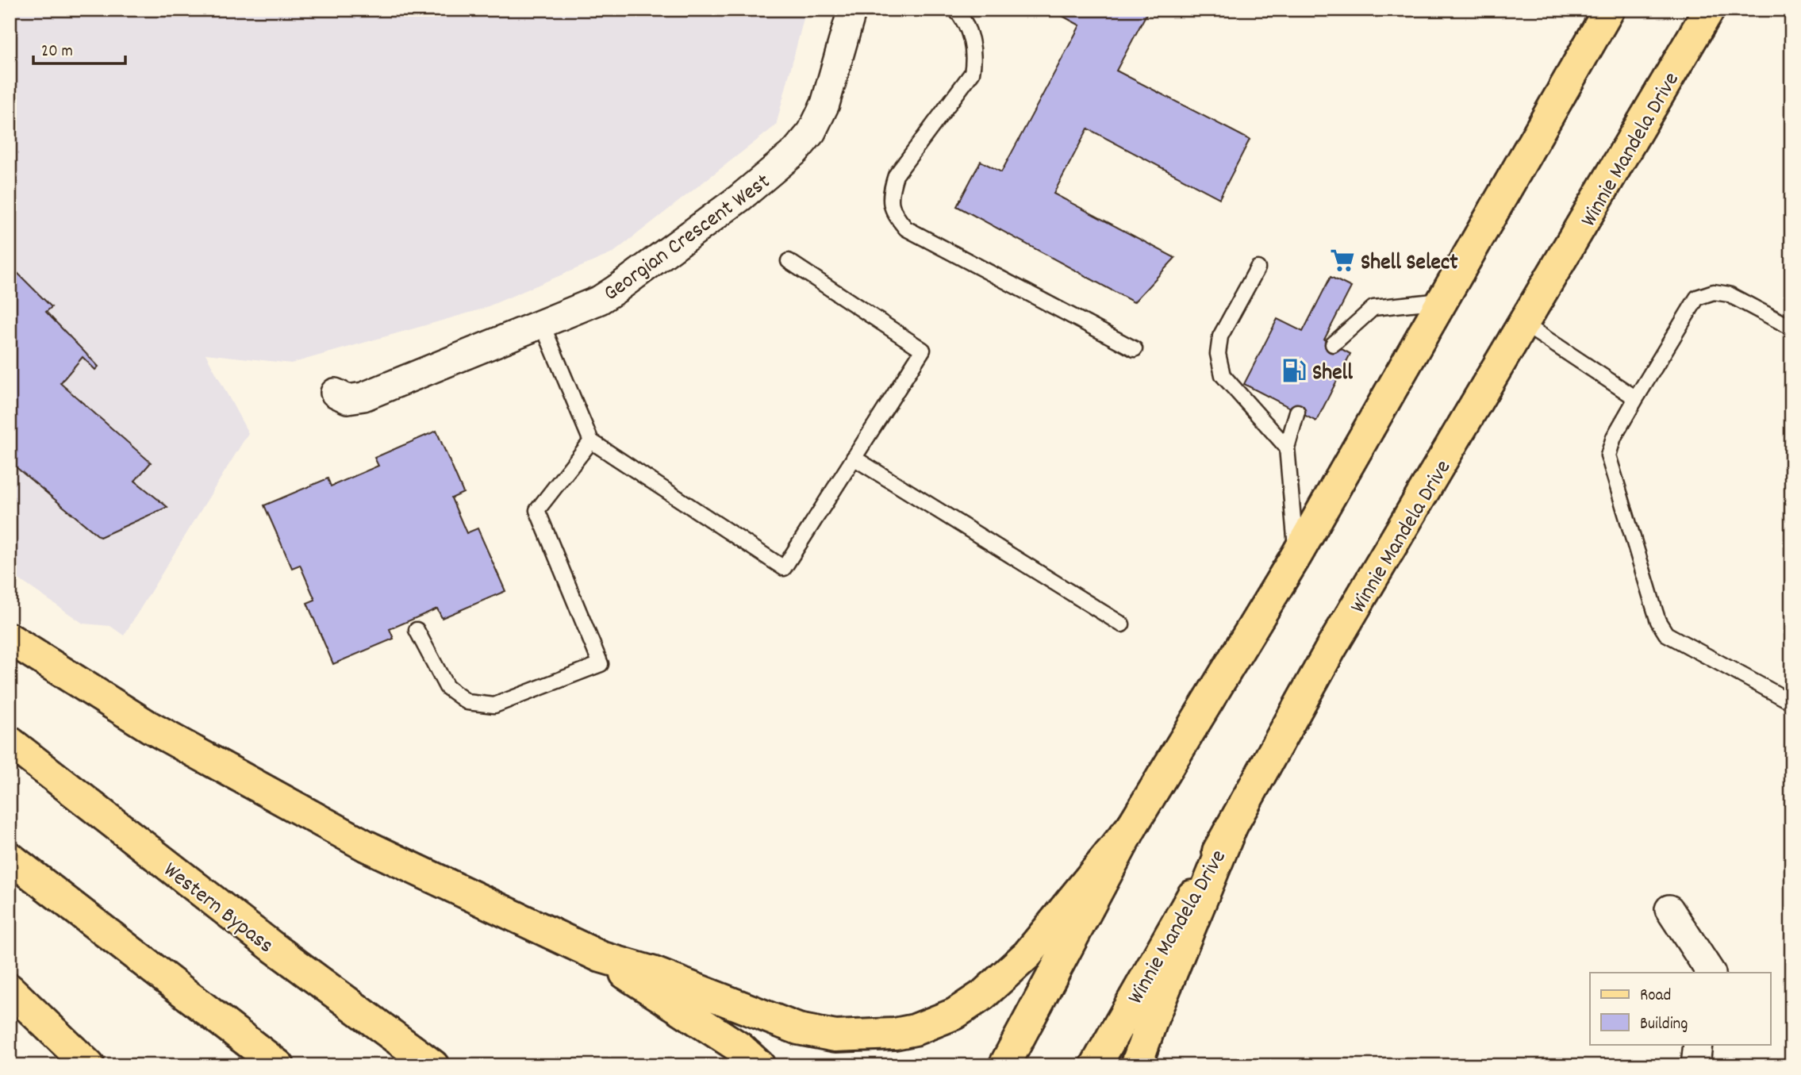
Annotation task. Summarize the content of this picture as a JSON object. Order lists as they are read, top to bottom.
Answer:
{
  "streets": {
    "main road": ["Winnie Mandela Drive", "Western Bypass"],
    "street": ["Georgian Crescent West"]
  },
  "places": {
    "supermarket": ["Shell Select"],
    "fuel station": ["Shell"]
  },
  "legend": ["Road", "Building"],
  "scale_bar": "20 m"
}
